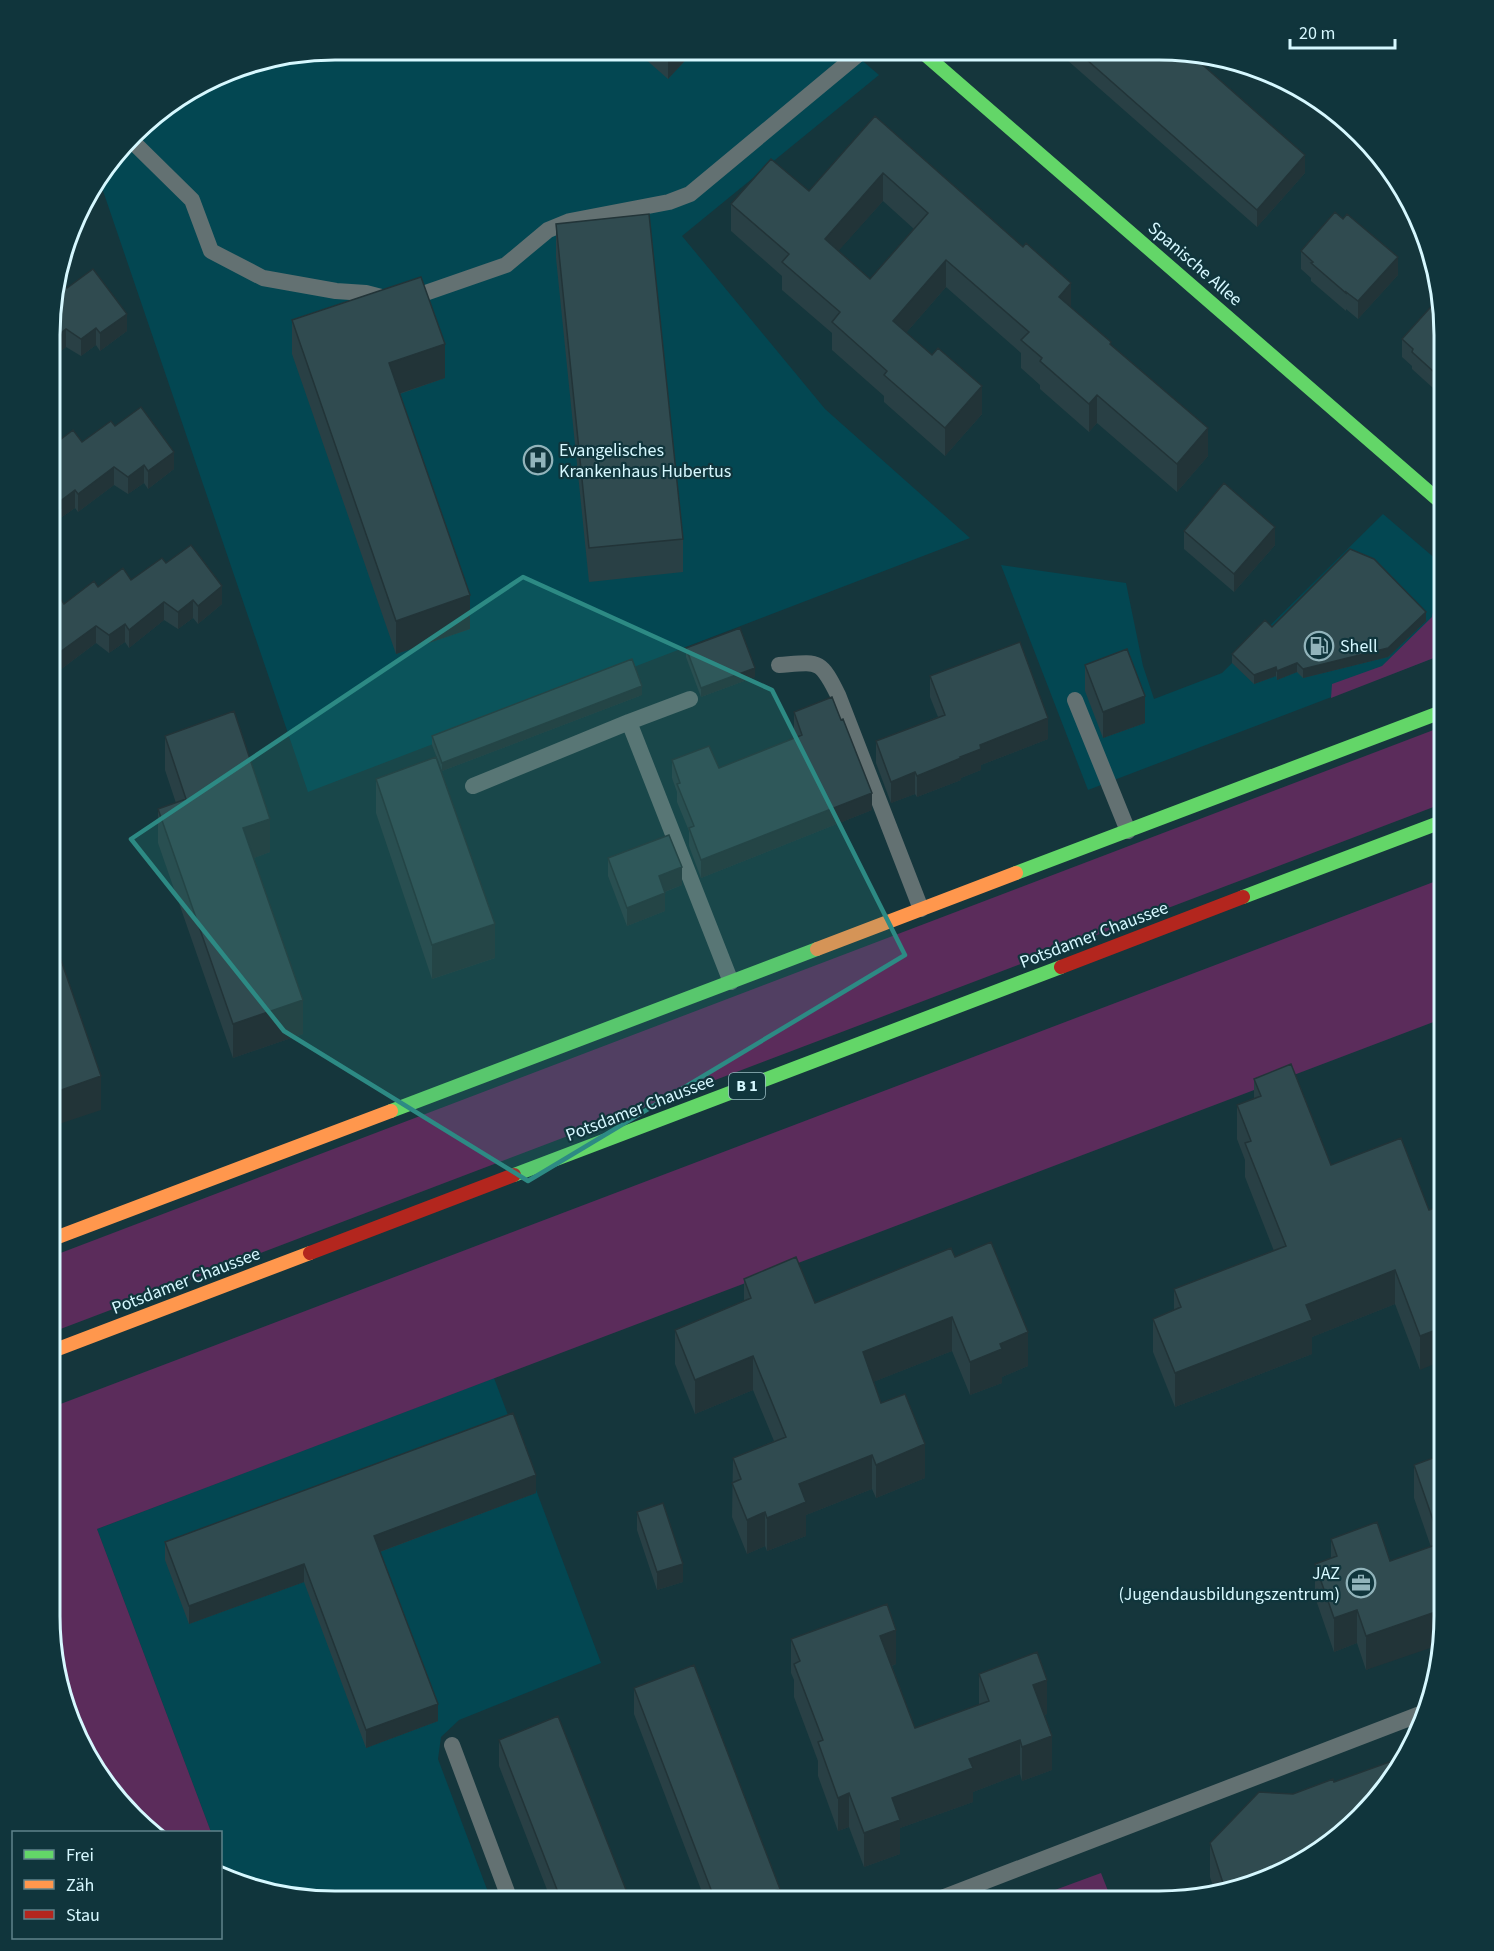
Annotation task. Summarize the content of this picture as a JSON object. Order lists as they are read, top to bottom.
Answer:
{
  "streets": {
    "main road": ["Spanische Allee", "Potsdamer Chaussee", "B 1"]
  },
  "places": {
    "hospital": ["Evangelisches Krankenhaus Hubertus"],
    "fuel station": ["Shell"],
    "office": ["JAZ (Jugendausbildungszentrum)"]
  },
  "legend": ["Frei", "Zäh", "Stau"],
  "scale_bar": "20 m"
}
